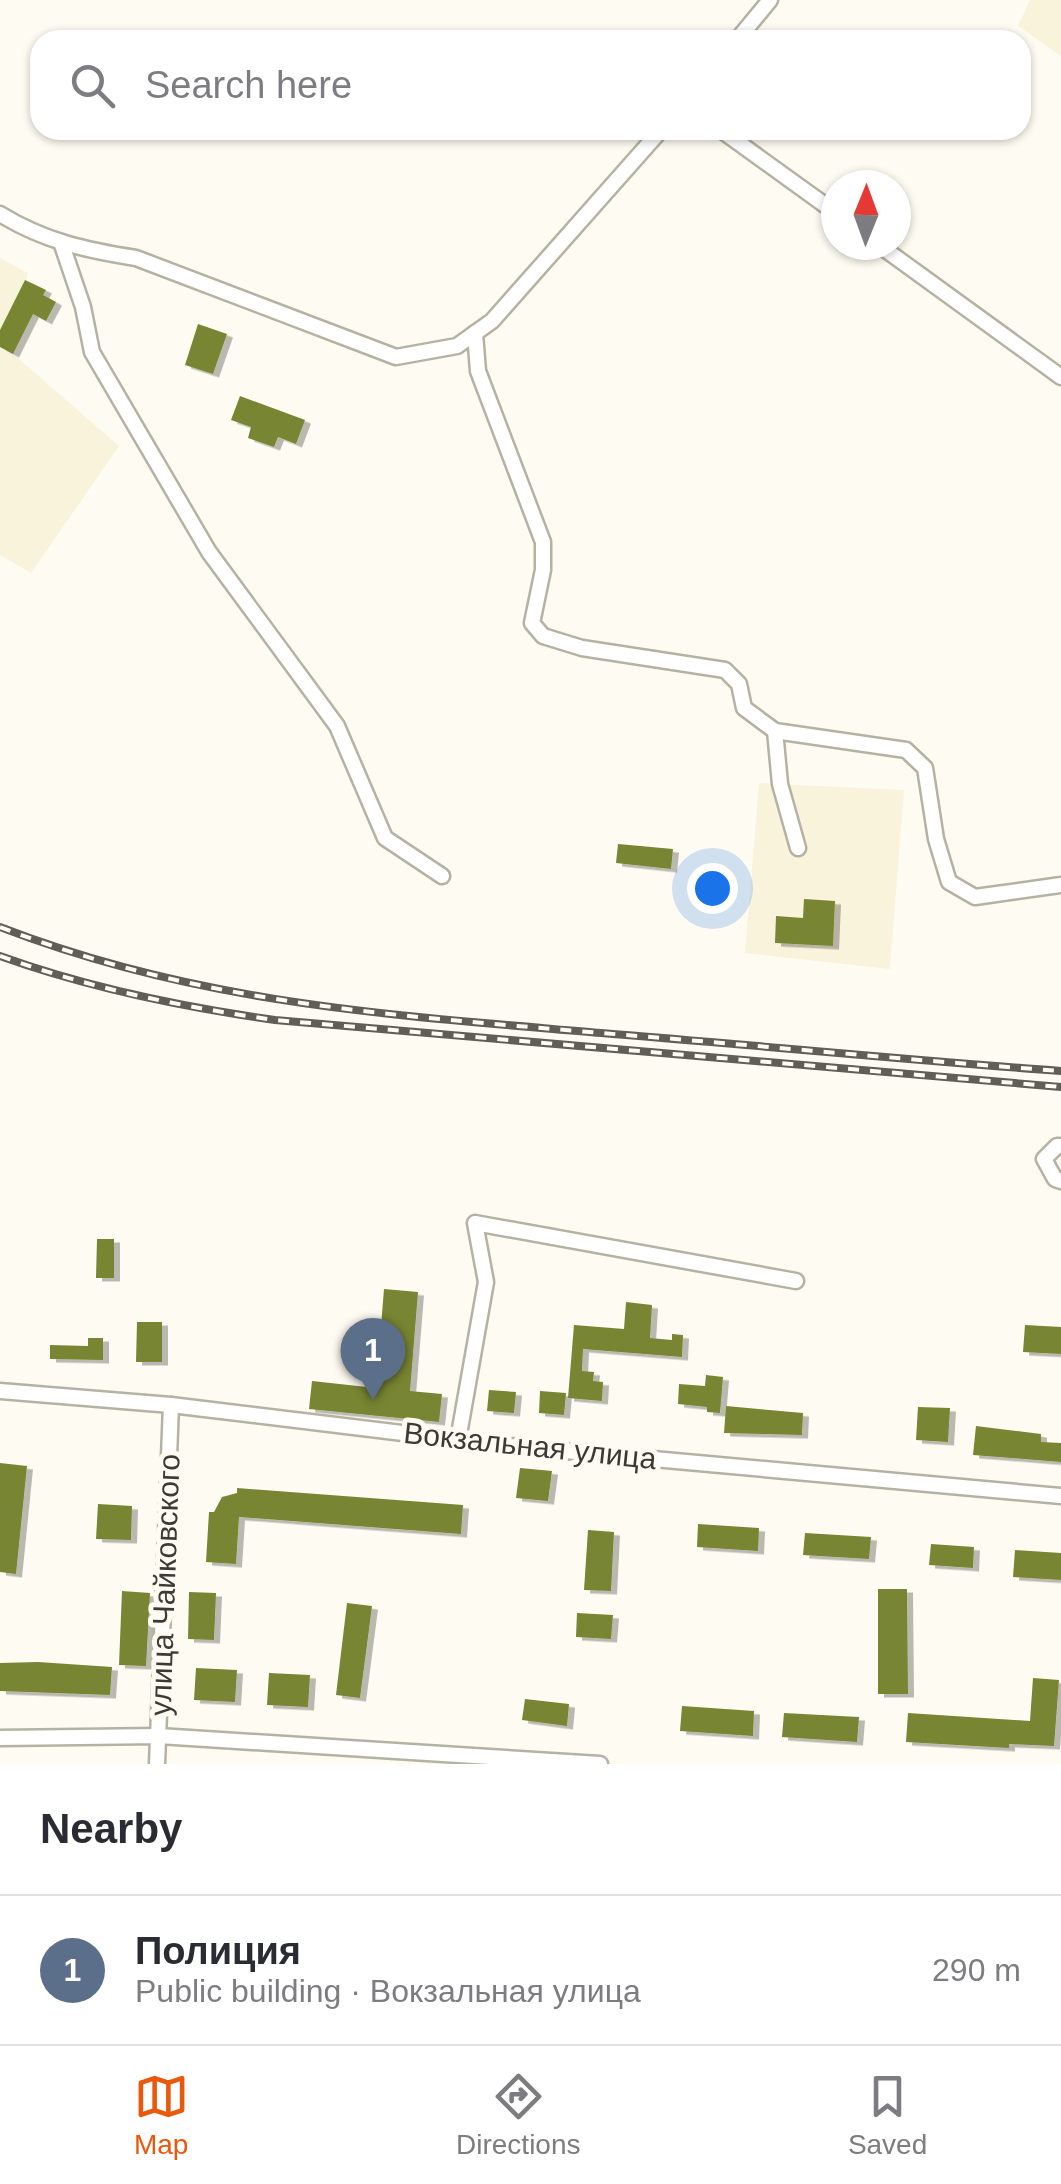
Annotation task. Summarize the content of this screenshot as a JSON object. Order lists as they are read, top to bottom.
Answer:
{
  "streets": {
    "street": ["Вокзальная улица", "улица Чайковского"]
  },
  "crossings": [
    ["Вокзальная улица", "улица Чайковского"]
  ],
  "north": "top",
  "page": {
    "search": "Search here",
    "pins": "1",
    "heading": "Nearby",
    "list": [
      {
        "mark": "1",
        "name": "Полиция",
        "note": "Public building · Вокзальная улица",
        "value": "290 m"
      }
    ],
    "nav": ["Map", "Directions", "Saved"]
  }
}
